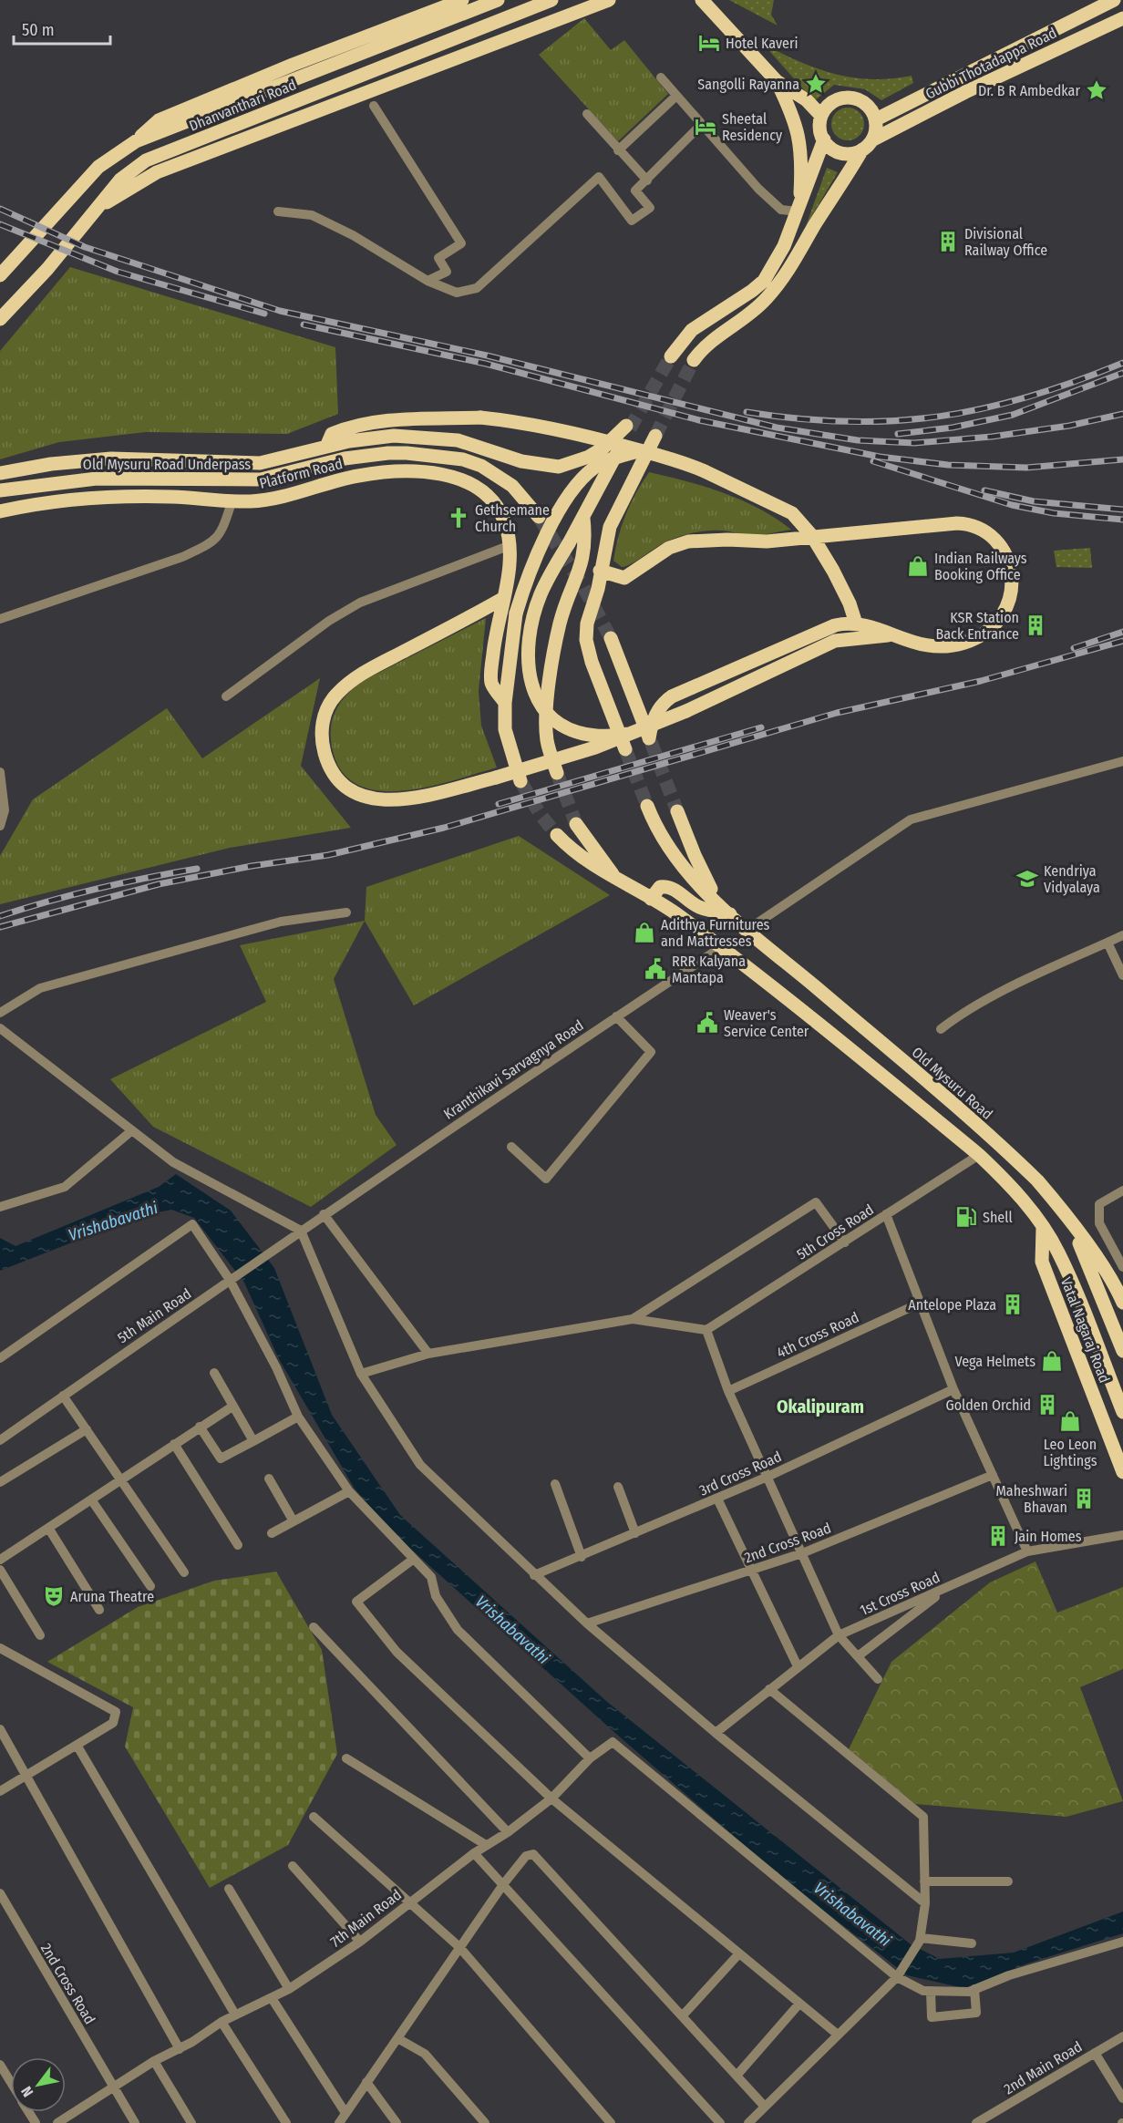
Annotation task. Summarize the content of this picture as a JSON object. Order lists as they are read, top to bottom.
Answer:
{
  "streets": {
    "main road": [
      "Gubbi Thotadappa Road",
      "Dhanvanthari Road",
      "Old Mysuru Road Underpass",
      "Platform Road",
      "Old Mysuru Road",
      "Vatal Nagaraj Road"
    ],
    "street": [
      "Kranthikavi Sarvagnya Road",
      "5th Cross Road",
      "5th Main Road",
      "4th Cross Road",
      "3rd Cross Road",
      "2nd Cross Road",
      "1st Cross Road",
      "7th Main Road",
      "2nd Main Road"
    ]
  },
  "crossings": [
    ["Kranthikavi Sarvagnya Road", "5th Main Road"],
    ["2nd Cross Road", "7th Main Road"]
  ],
  "districts": ["Okalipuram"],
  "water": ["Vrishabavathi"],
  "places": {
    "hotel": ["Hotel Kaveri", "Sheetal Residency"],
    "place": ["Sangolli Rayanna", "Dr. B R Ambedkar"],
    "building": [
      "Divisional Railway Office",
      "KSR Station Back Entrance",
      "Antelope Plaza",
      "Golden Orchid",
      "Maheshwari Bhavan",
      "Jain Homes"
    ],
    "church": ["Gethsemane Church"],
    "shop": [
      "Indian Railways Booking Office",
      "Adithya Furnitures and Mattresses",
      "Vega Helmets",
      "Leo Leon Lightings"
    ],
    "school or university": ["Kendriya Vidyalaya"],
    "public building": ["RRR Kalyana Mantapa", "Weaver's Service Center"],
    "fuel station": ["Shell"],
    "theatre": ["Aruna Theatre"]
  },
  "scale_bar": "50 m",
  "north": "bottom left"
}
